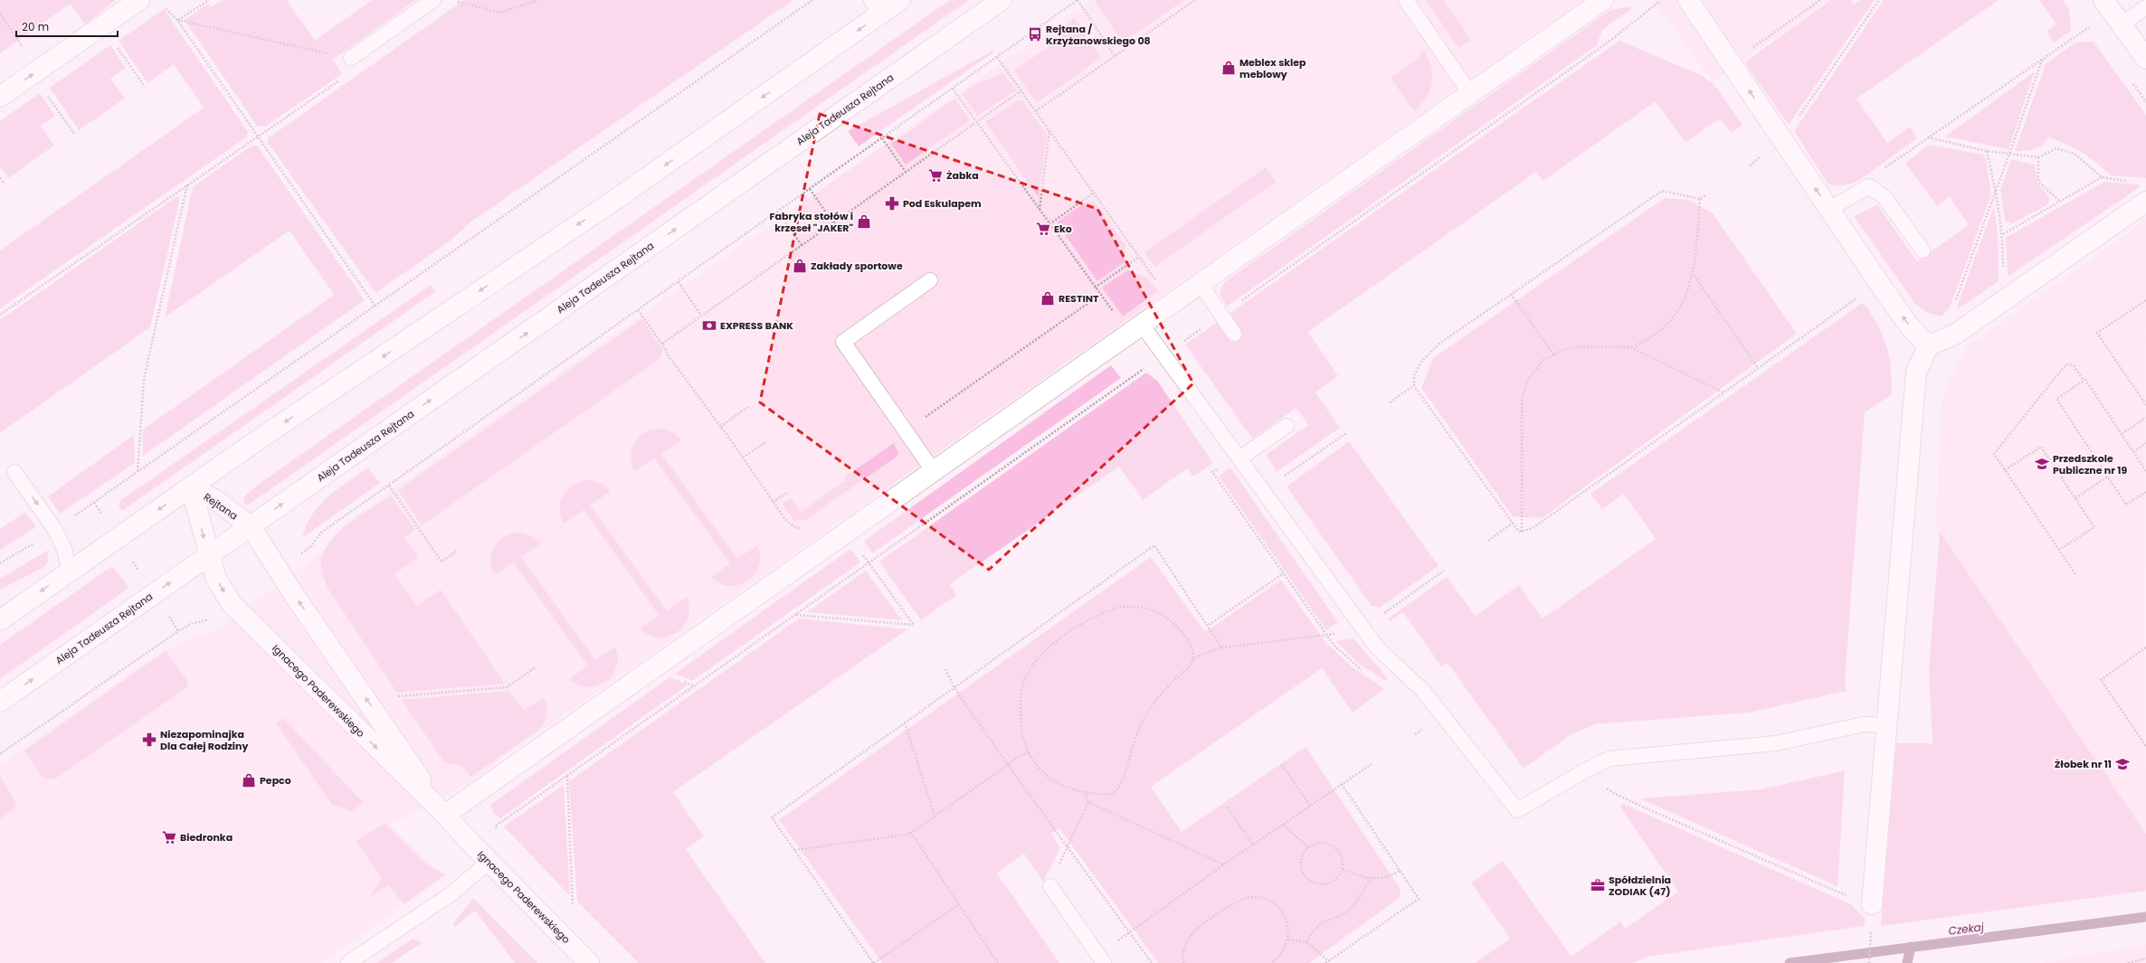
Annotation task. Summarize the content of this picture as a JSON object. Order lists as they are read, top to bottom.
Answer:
{
  "streets": {
    "street": ["Aleja Tadeusza Rejtana", "Rejtana", "Ignacego Paderewskiego"]
  },
  "crossings": [
    ["Aleja Tadeusza Rejtana", "Rejtana"],
    ["Aleja Tadeusza Rejtana", "Ignacego Paderewskiego"],
    ["Rejtana", "Ignacego Paderewskiego"]
  ],
  "water": ["Czekaj"],
  "places": {
    "bus stop": ["Rejtana / Krzyżanowskiego 08"],
    "shop": [
      "Meblex sklep meblowy",
      "Fabryka stołów i krzeseł \"JAKER\"",
      "Zakłady sportowe",
      "RESTINT",
      "Pepco"
    ],
    "supermarket": ["Żabka", "Eko", "Biedronka"],
    "pharmacy": ["Pod Eskulapem", "Niezapominajka Dla Całej Rodziny"],
    "bank": ["EXPRESS BANK"],
    "school or university": ["Przedszkole Publiczne nr 19", "Żłobek nr 11"],
    "office": ["Spółdzielnia ZODIAK (47)"]
  },
  "scale_bar": "20 m"
}
